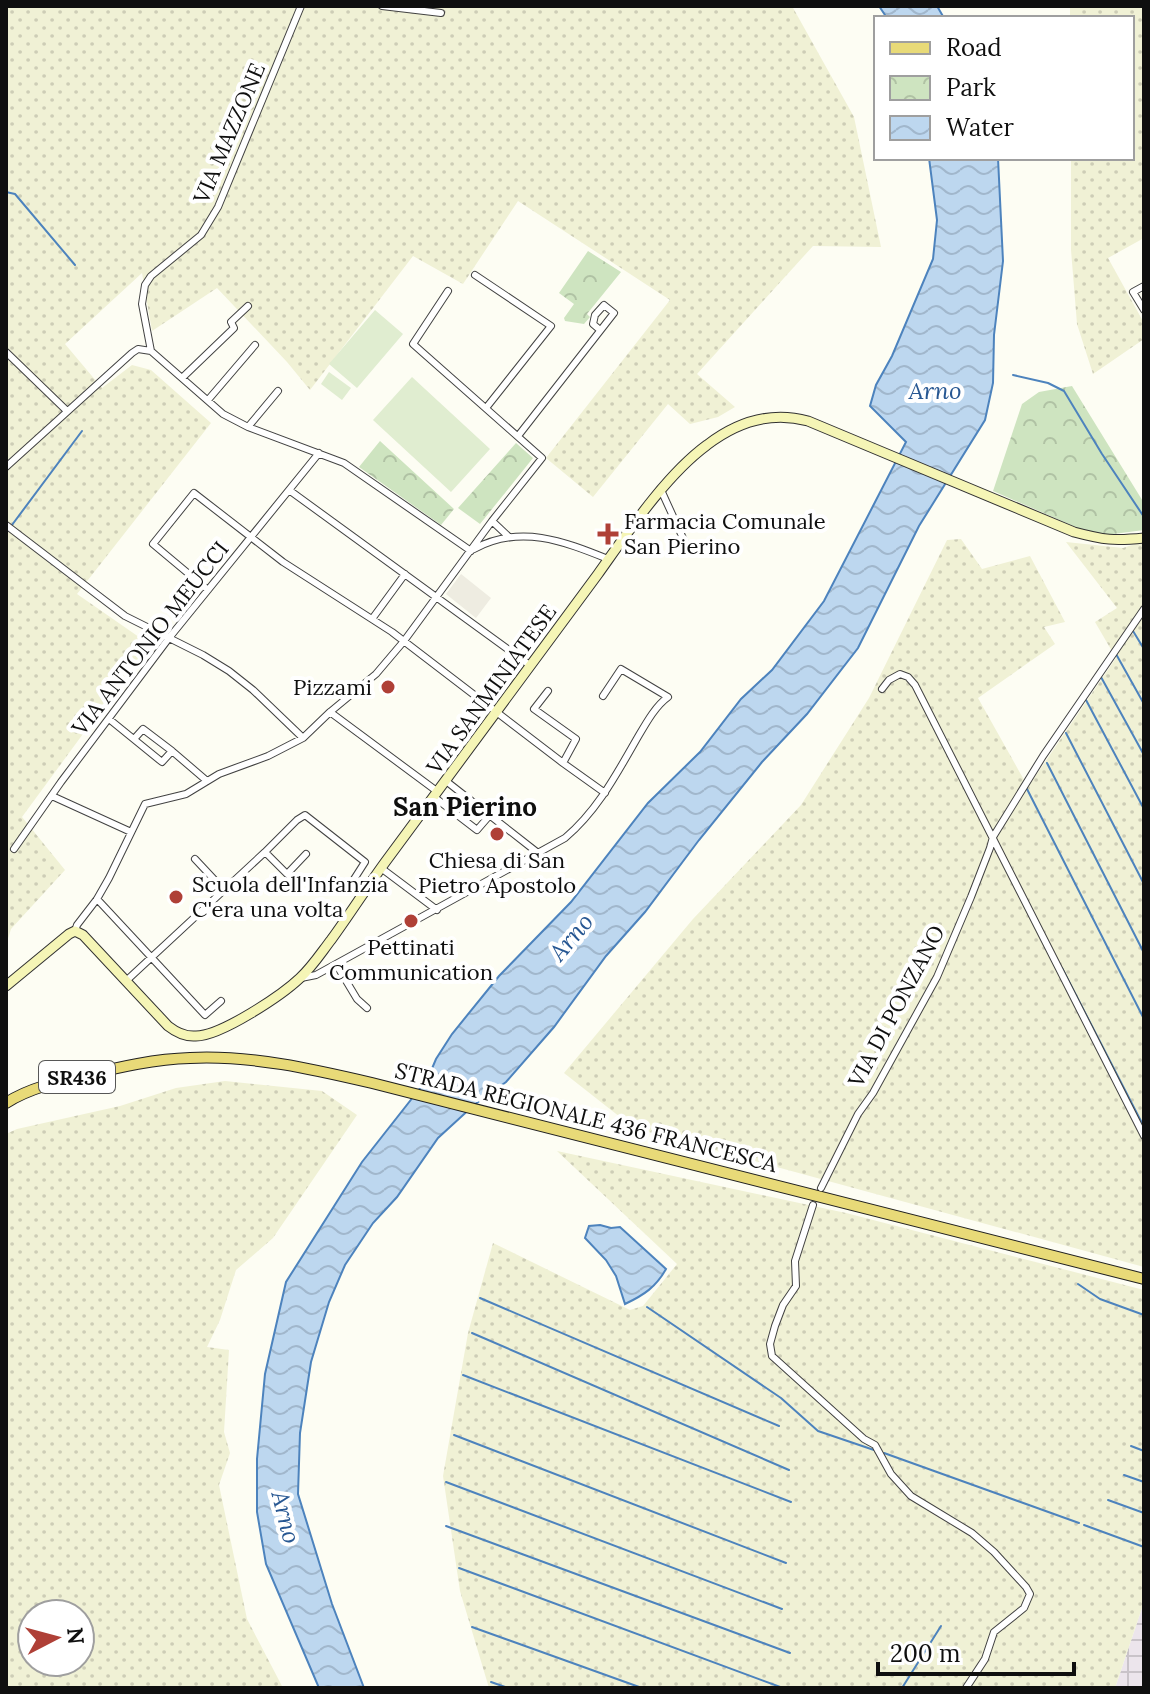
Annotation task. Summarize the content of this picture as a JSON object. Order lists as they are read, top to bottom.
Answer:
{
  "streets": {
    "main road": ["SR436", "STRADA REGIONALE 436 FRANCESCA"],
    "street": [
      "VIA MAZZONE",
      "VIA ANTONIO MEUCCI",
      "VIA SANMINIATESE",
      "VIA DI PONZANO"
    ]
  },
  "districts": ["San Pierino"],
  "water": ["Arno"],
  "places": {
    "health": ["Farmacia Comunale San Pierino"],
    "other": [
      "Pizzami",
      "Chiesa di San Pietro Apostolo",
      "Scuola dell'Infanzia C'era una volta",
      "Pettinati Communication"
    ]
  },
  "legend": ["Road", "Park", "Water"],
  "scale_bar": "200 m",
  "north": "right"
}
